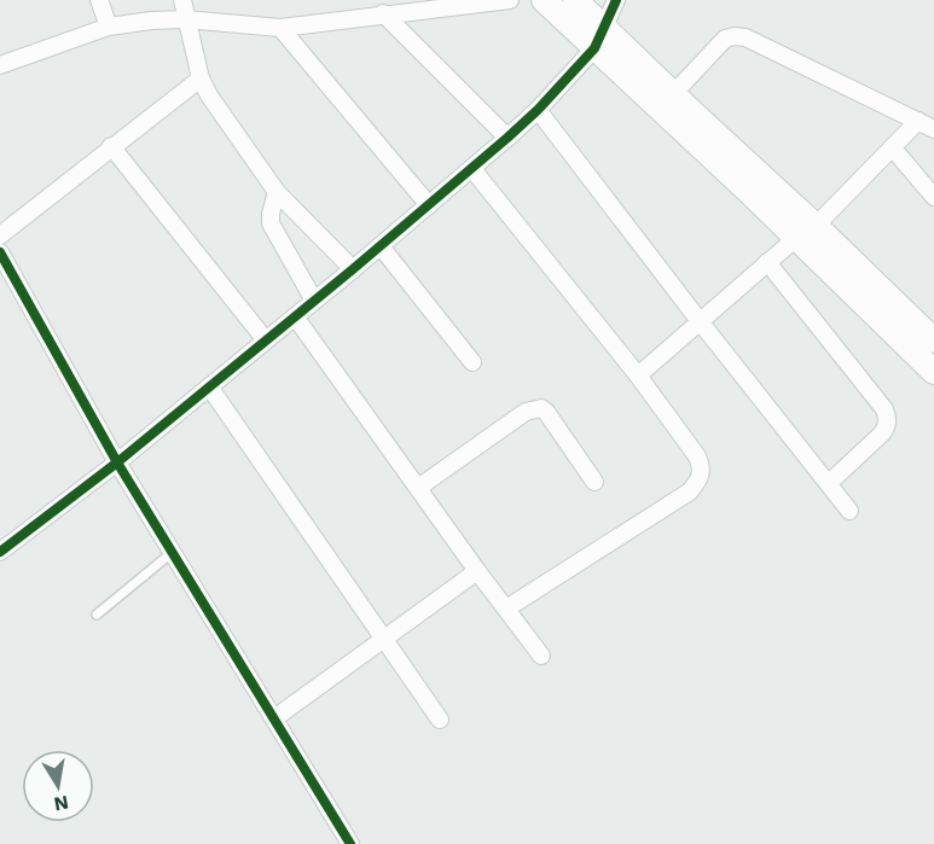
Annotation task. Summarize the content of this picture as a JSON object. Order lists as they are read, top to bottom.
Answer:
{
  "north": "bottom"
}
